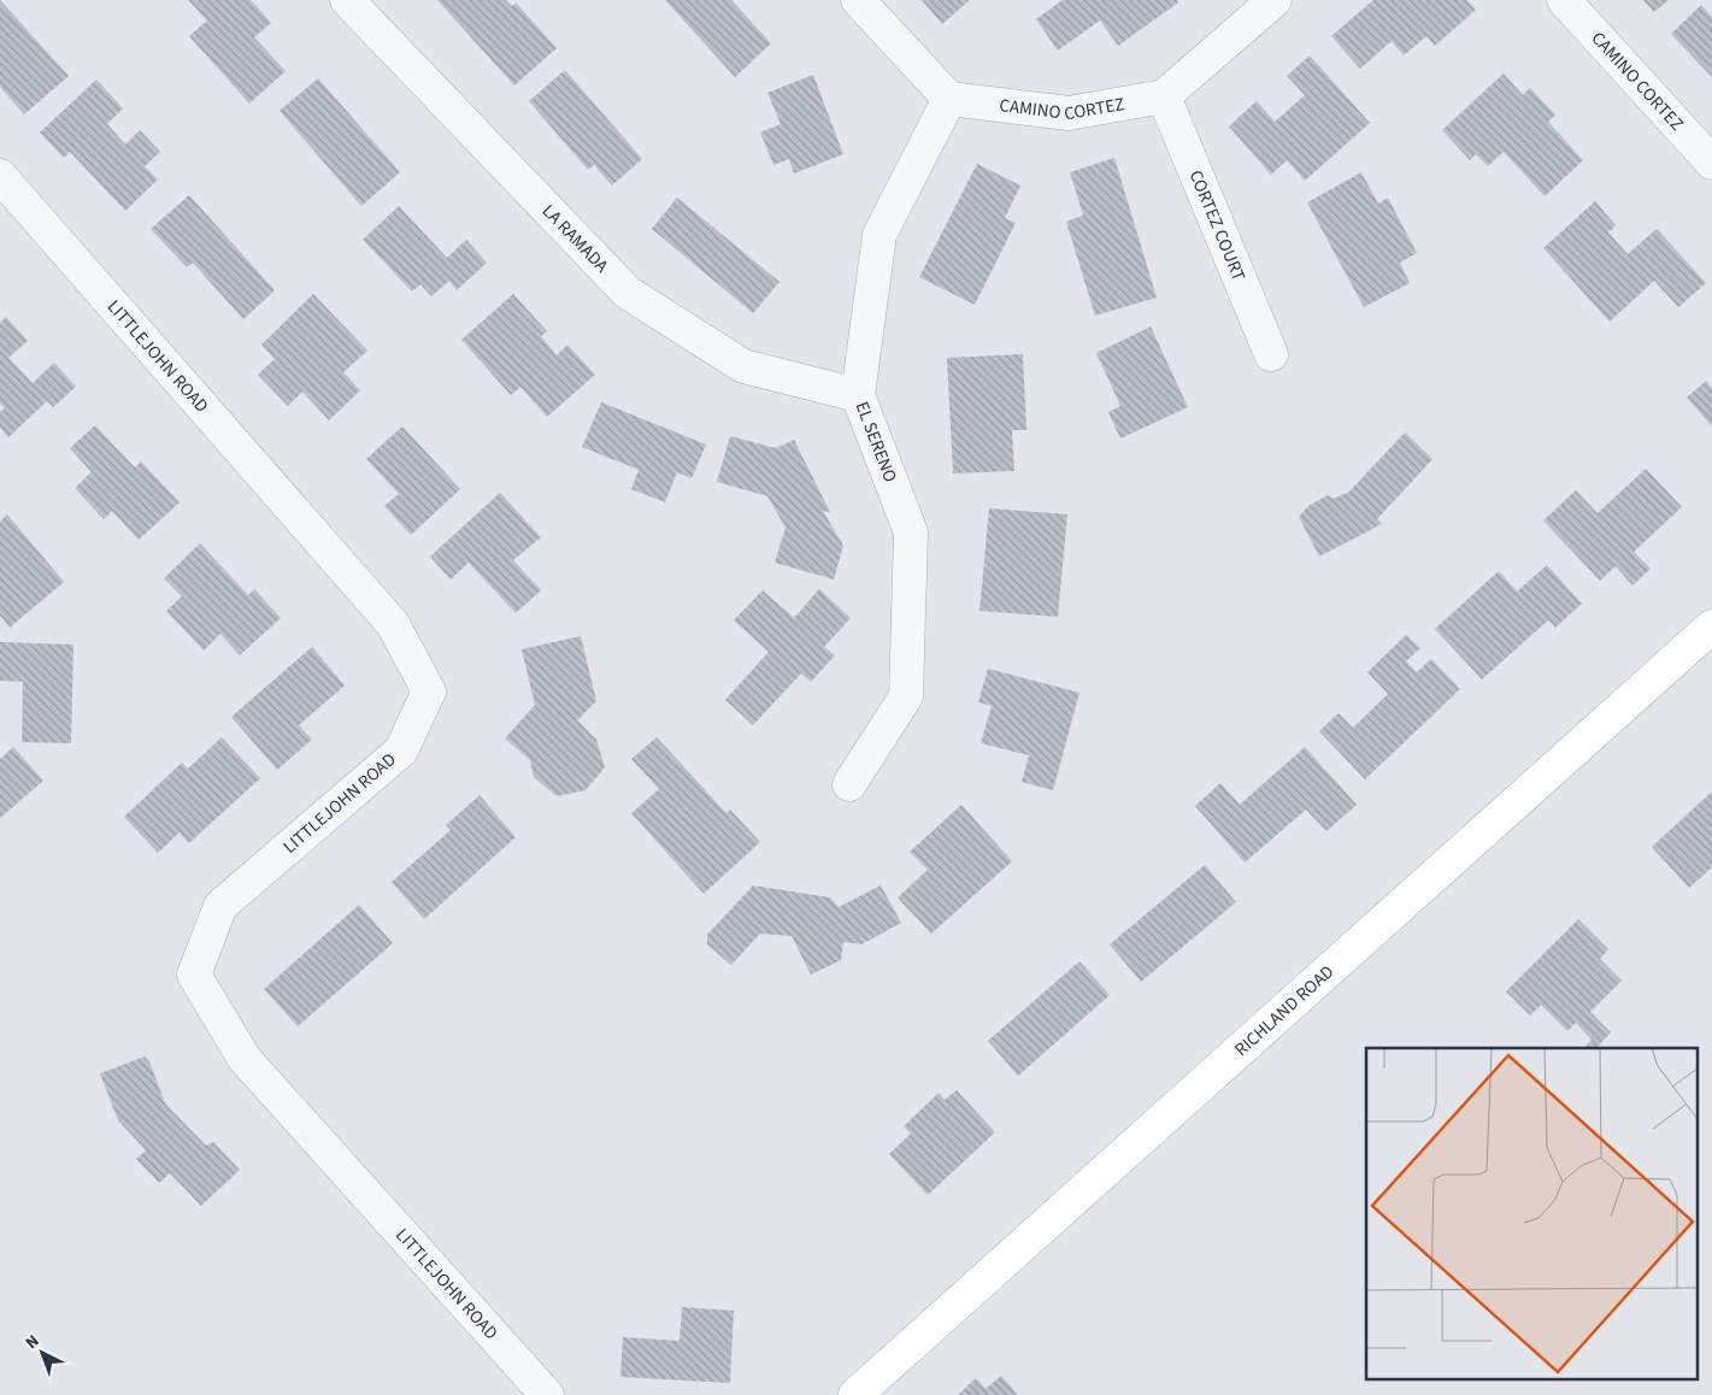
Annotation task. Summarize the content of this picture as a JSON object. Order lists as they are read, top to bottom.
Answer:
{
  "streets": {
    "street": [
      "CAMINO CORTEZ",
      "CORTEZ COURT",
      "LA RAMADA",
      "LITTLEJOHN ROAD",
      "EL SERENO",
      "RICHLAND ROAD"
    ]
  },
  "crossings": [
    ["CAMINO CORTEZ", "CORTEZ COURT"],
    ["CAMINO CORTEZ", "EL SERENO"],
    ["LA RAMADA", "EL SERENO"]
  ],
  "north": "top left"
}
